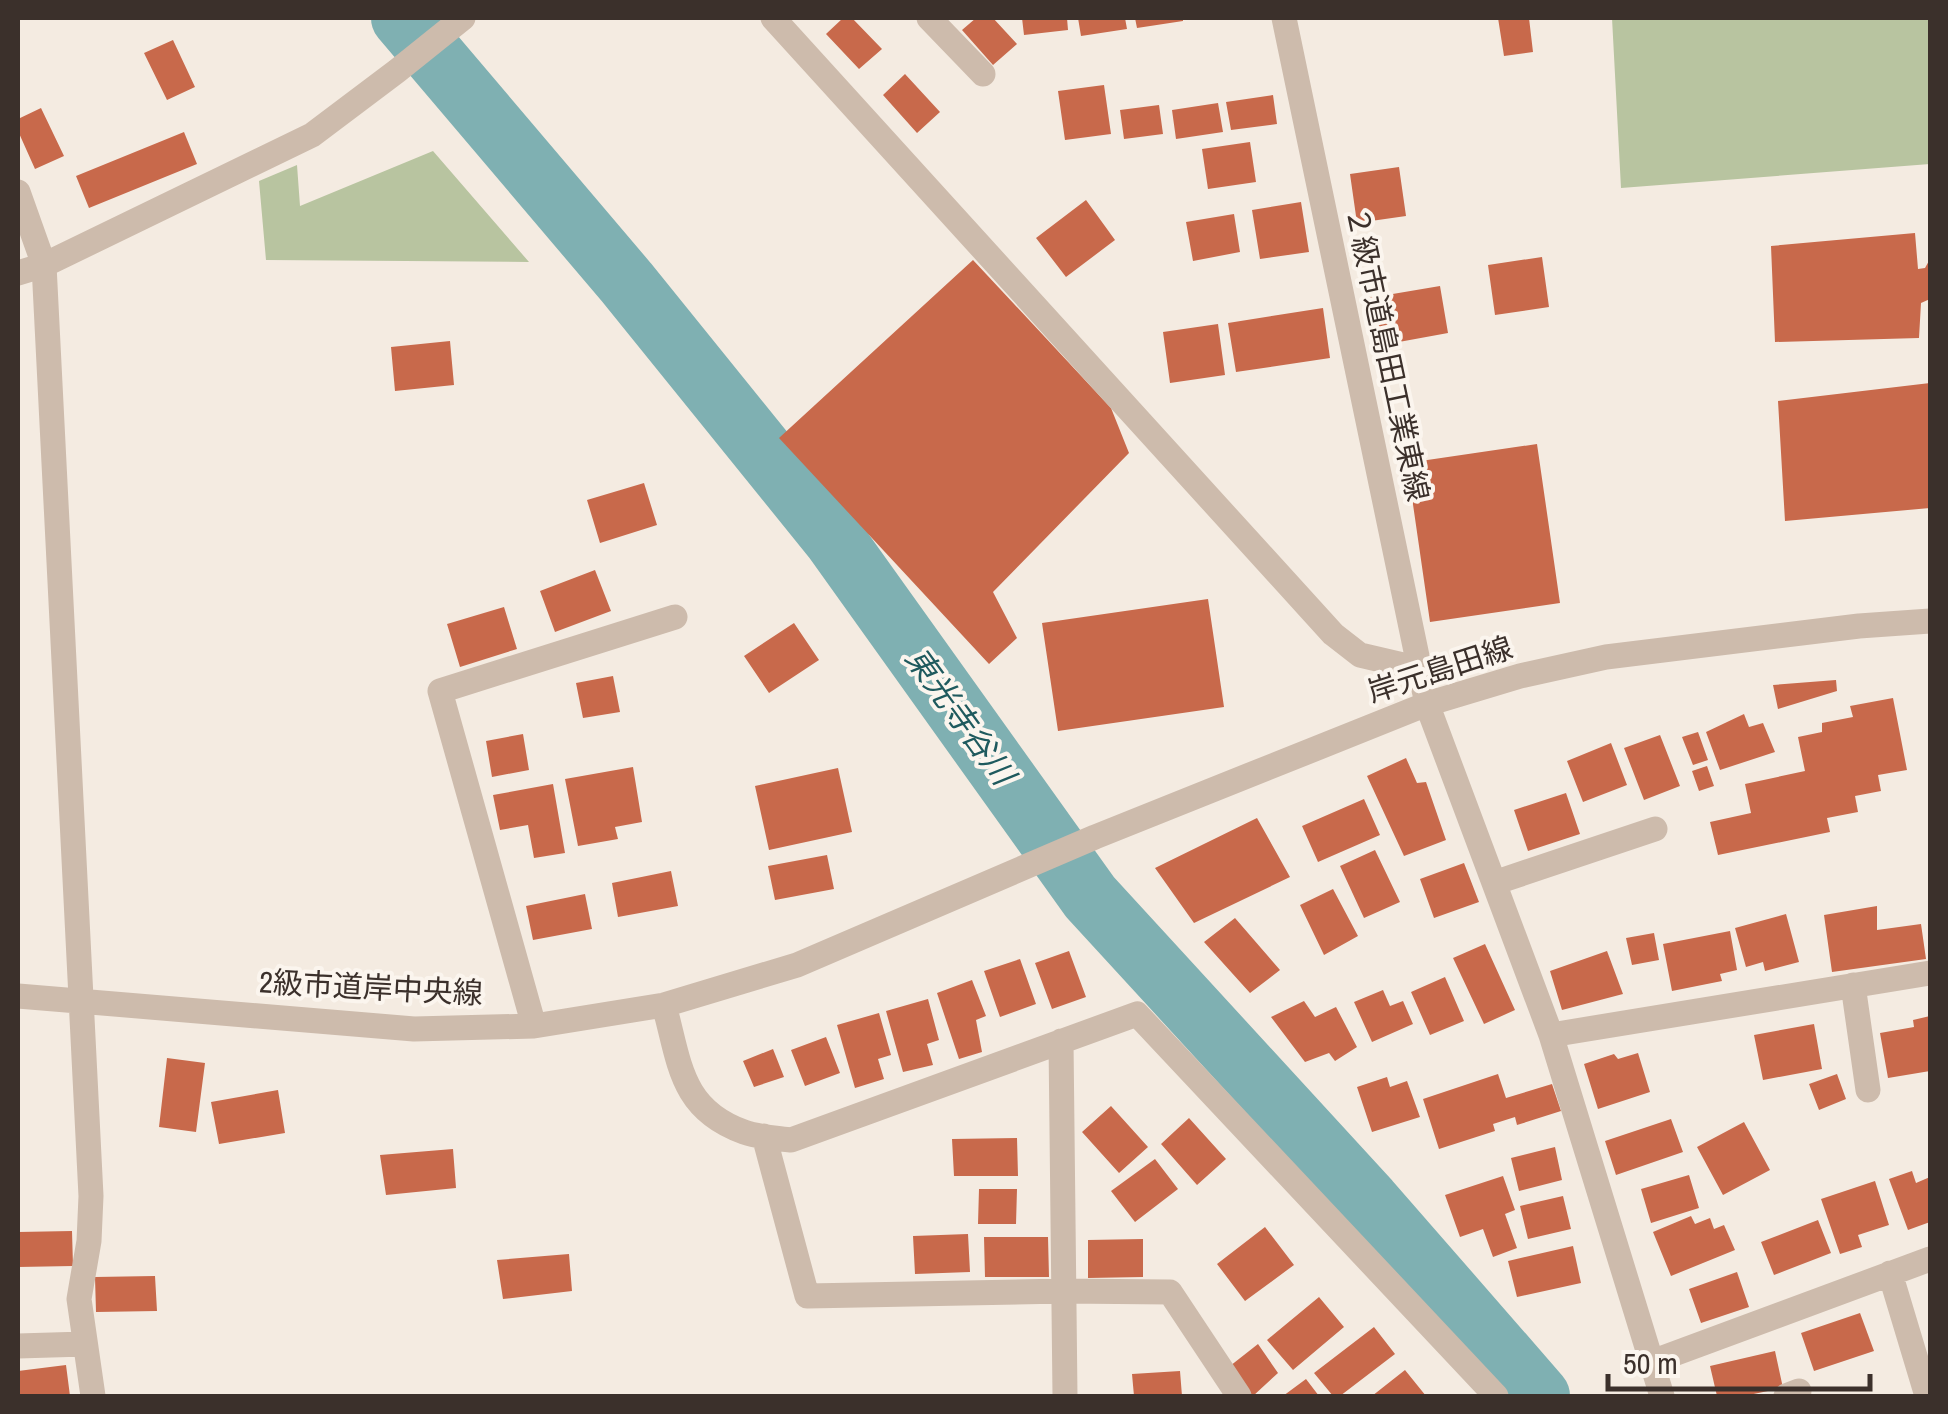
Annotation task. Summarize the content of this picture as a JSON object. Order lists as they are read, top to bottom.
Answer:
{
  "streets": {
    "street": ["２級市道島田工業東線", "岸元島田線", "2級市道岸中央線"]
  },
  "crossings": [
    ["２級市道島田工業東線", "岸元島田線"],
    ["岸元島田線", "2級市道岸中央線"]
  ],
  "water": ["東光寺谷川"],
  "scale_bar": "50 m"
}
